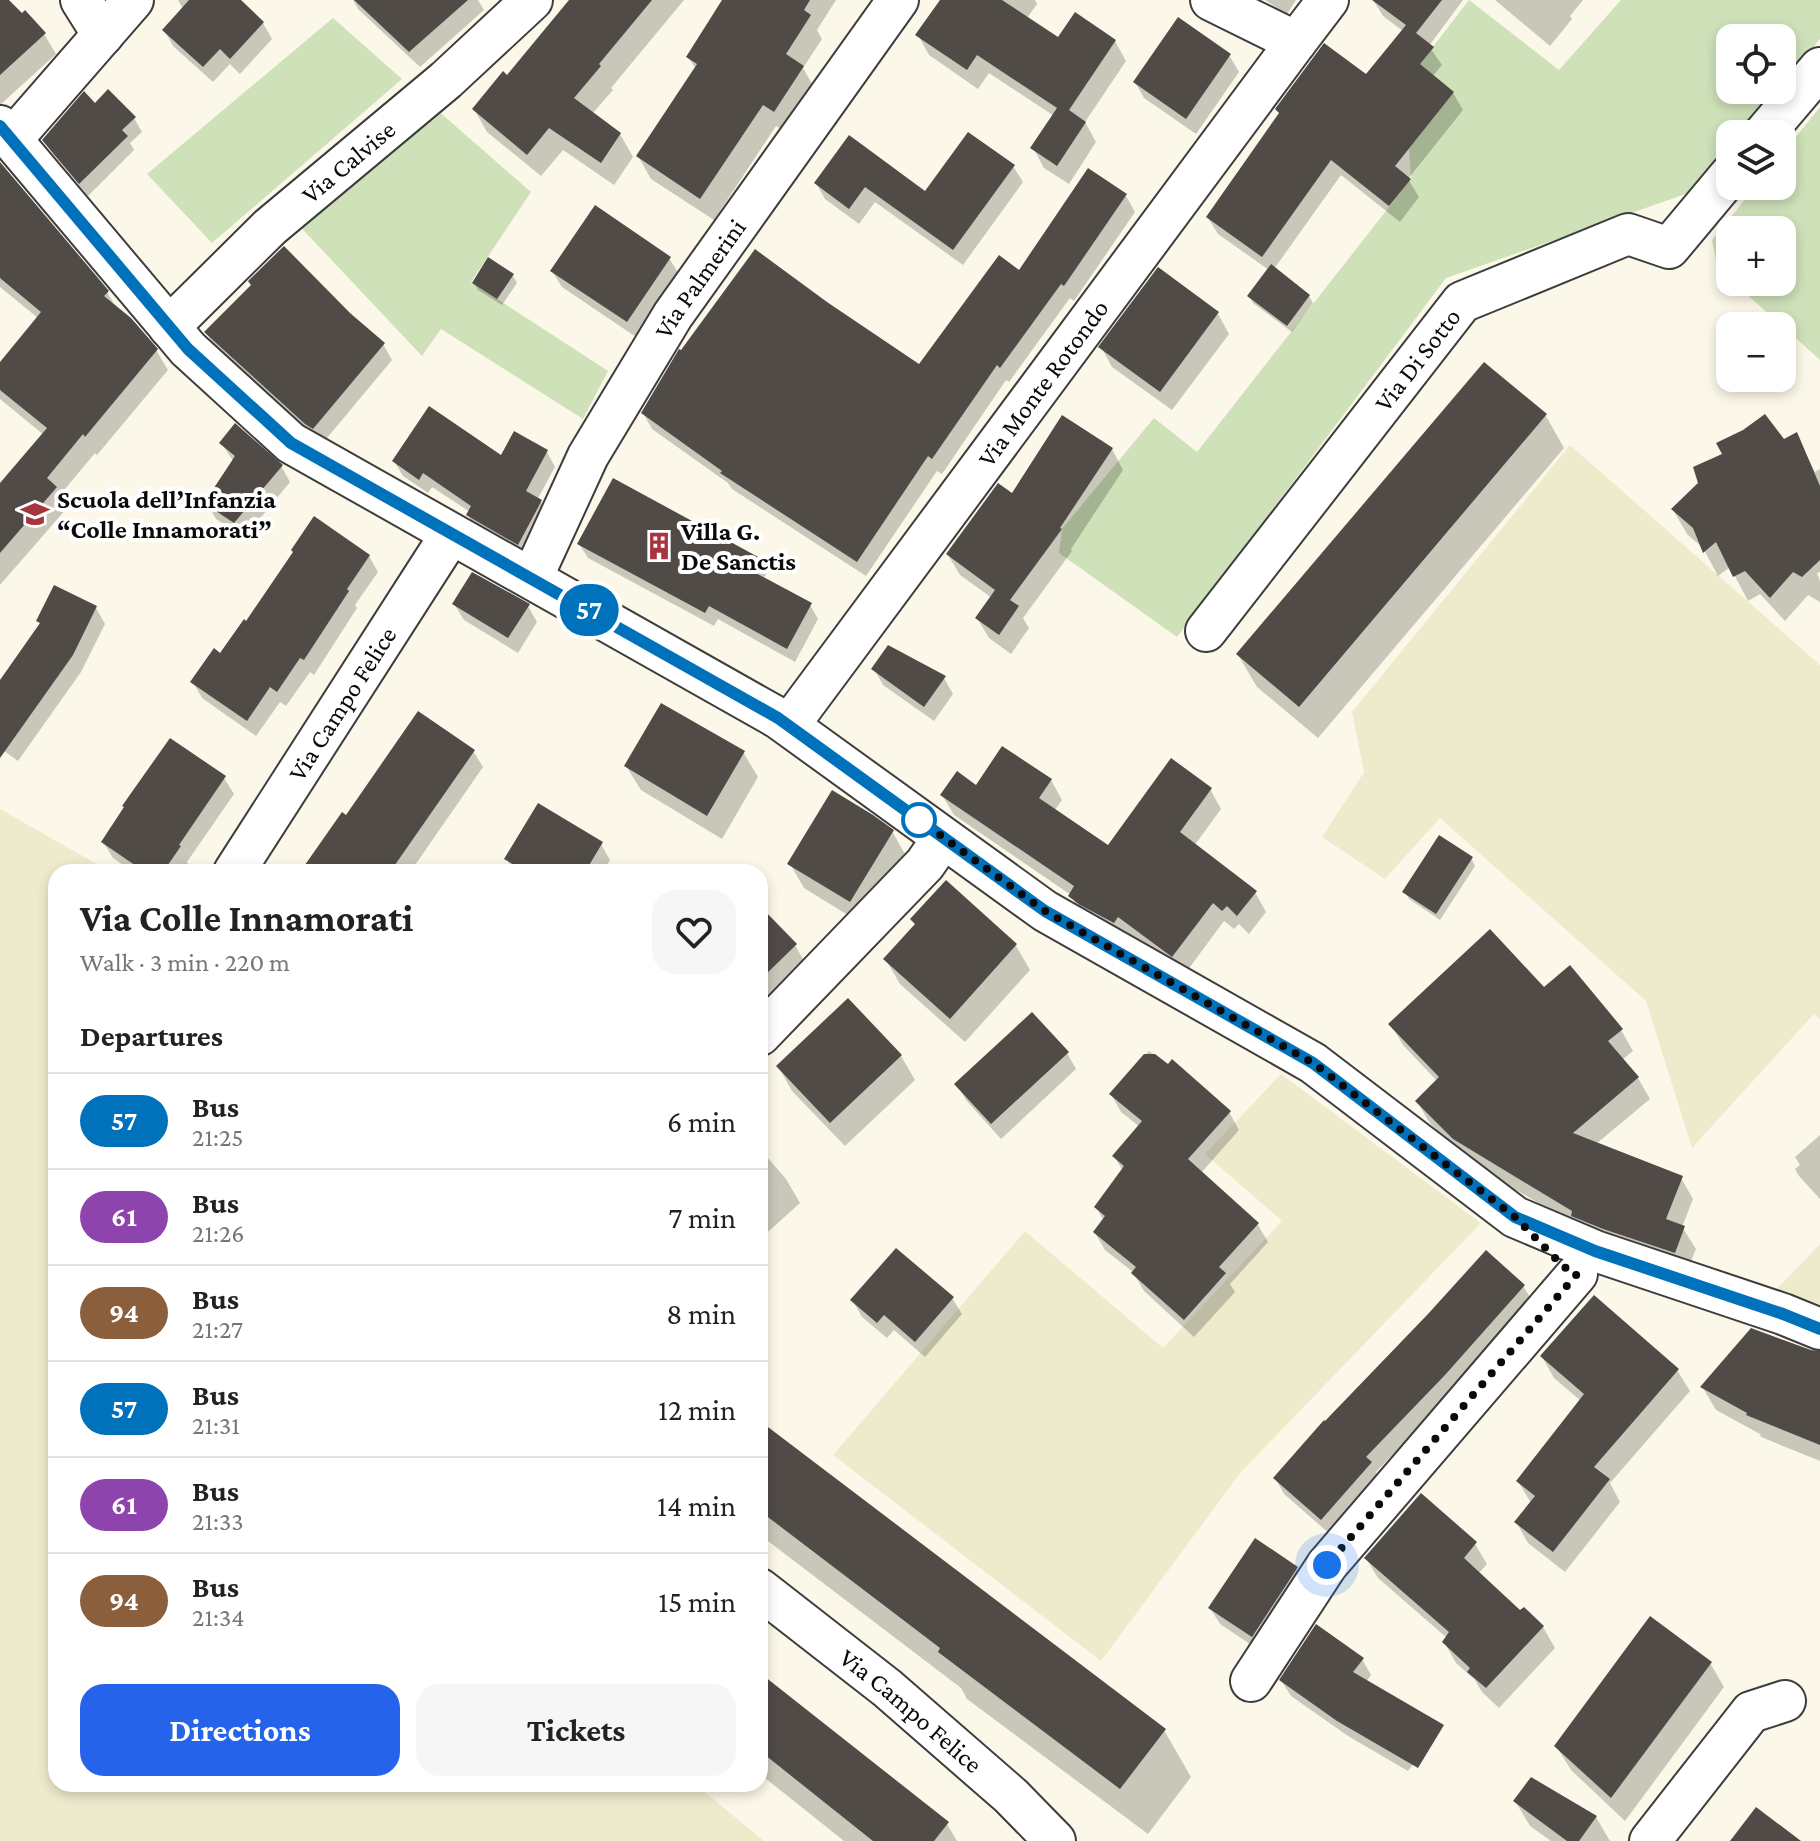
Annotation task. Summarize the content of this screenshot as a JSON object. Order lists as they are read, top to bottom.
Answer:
{
  "streets": {
    "street": [
      "Via Calvise",
      "Via Palmerini",
      "Via Di Sotto",
      "Via Monte Rotondo",
      "Via Campo Felice"
    ]
  },
  "places": {
    "school or university": ["Scuola dell’Infanzia “Colle Innamorati”"],
    "building": ["Villa G. De Sanctis"]
  },
  "lines": ["bus line 57"],
  "page": {
    "on_map": "57",
    "map_buttons": ["+", "−"],
    "heading": [
      ["Via Colle Innamorati", "Walk · 3 min · 220 m"],
      "Departures"
    ],
    "list": [
      {
        "mark": "57",
        "name": "Bus",
        "note": "21:25",
        "value": "6 min"
      },
      {
        "mark": "61",
        "name": "Bus",
        "note": "21:26",
        "value": "7 min"
      },
      {
        "mark": "94",
        "name": "Bus",
        "note": "21:27",
        "value": "8 min"
      },
      {
        "mark": "57",
        "name": "Bus",
        "note": "21:31",
        "value": "12 min"
      },
      {
        "mark": "61",
        "name": "Bus",
        "note": "21:33",
        "value": "14 min"
      },
      {
        "mark": "94",
        "name": "Bus",
        "note": "21:34",
        "value": "15 min"
      }
    ],
    "buttons": ["Directions", "Tickets"]
  }
}
